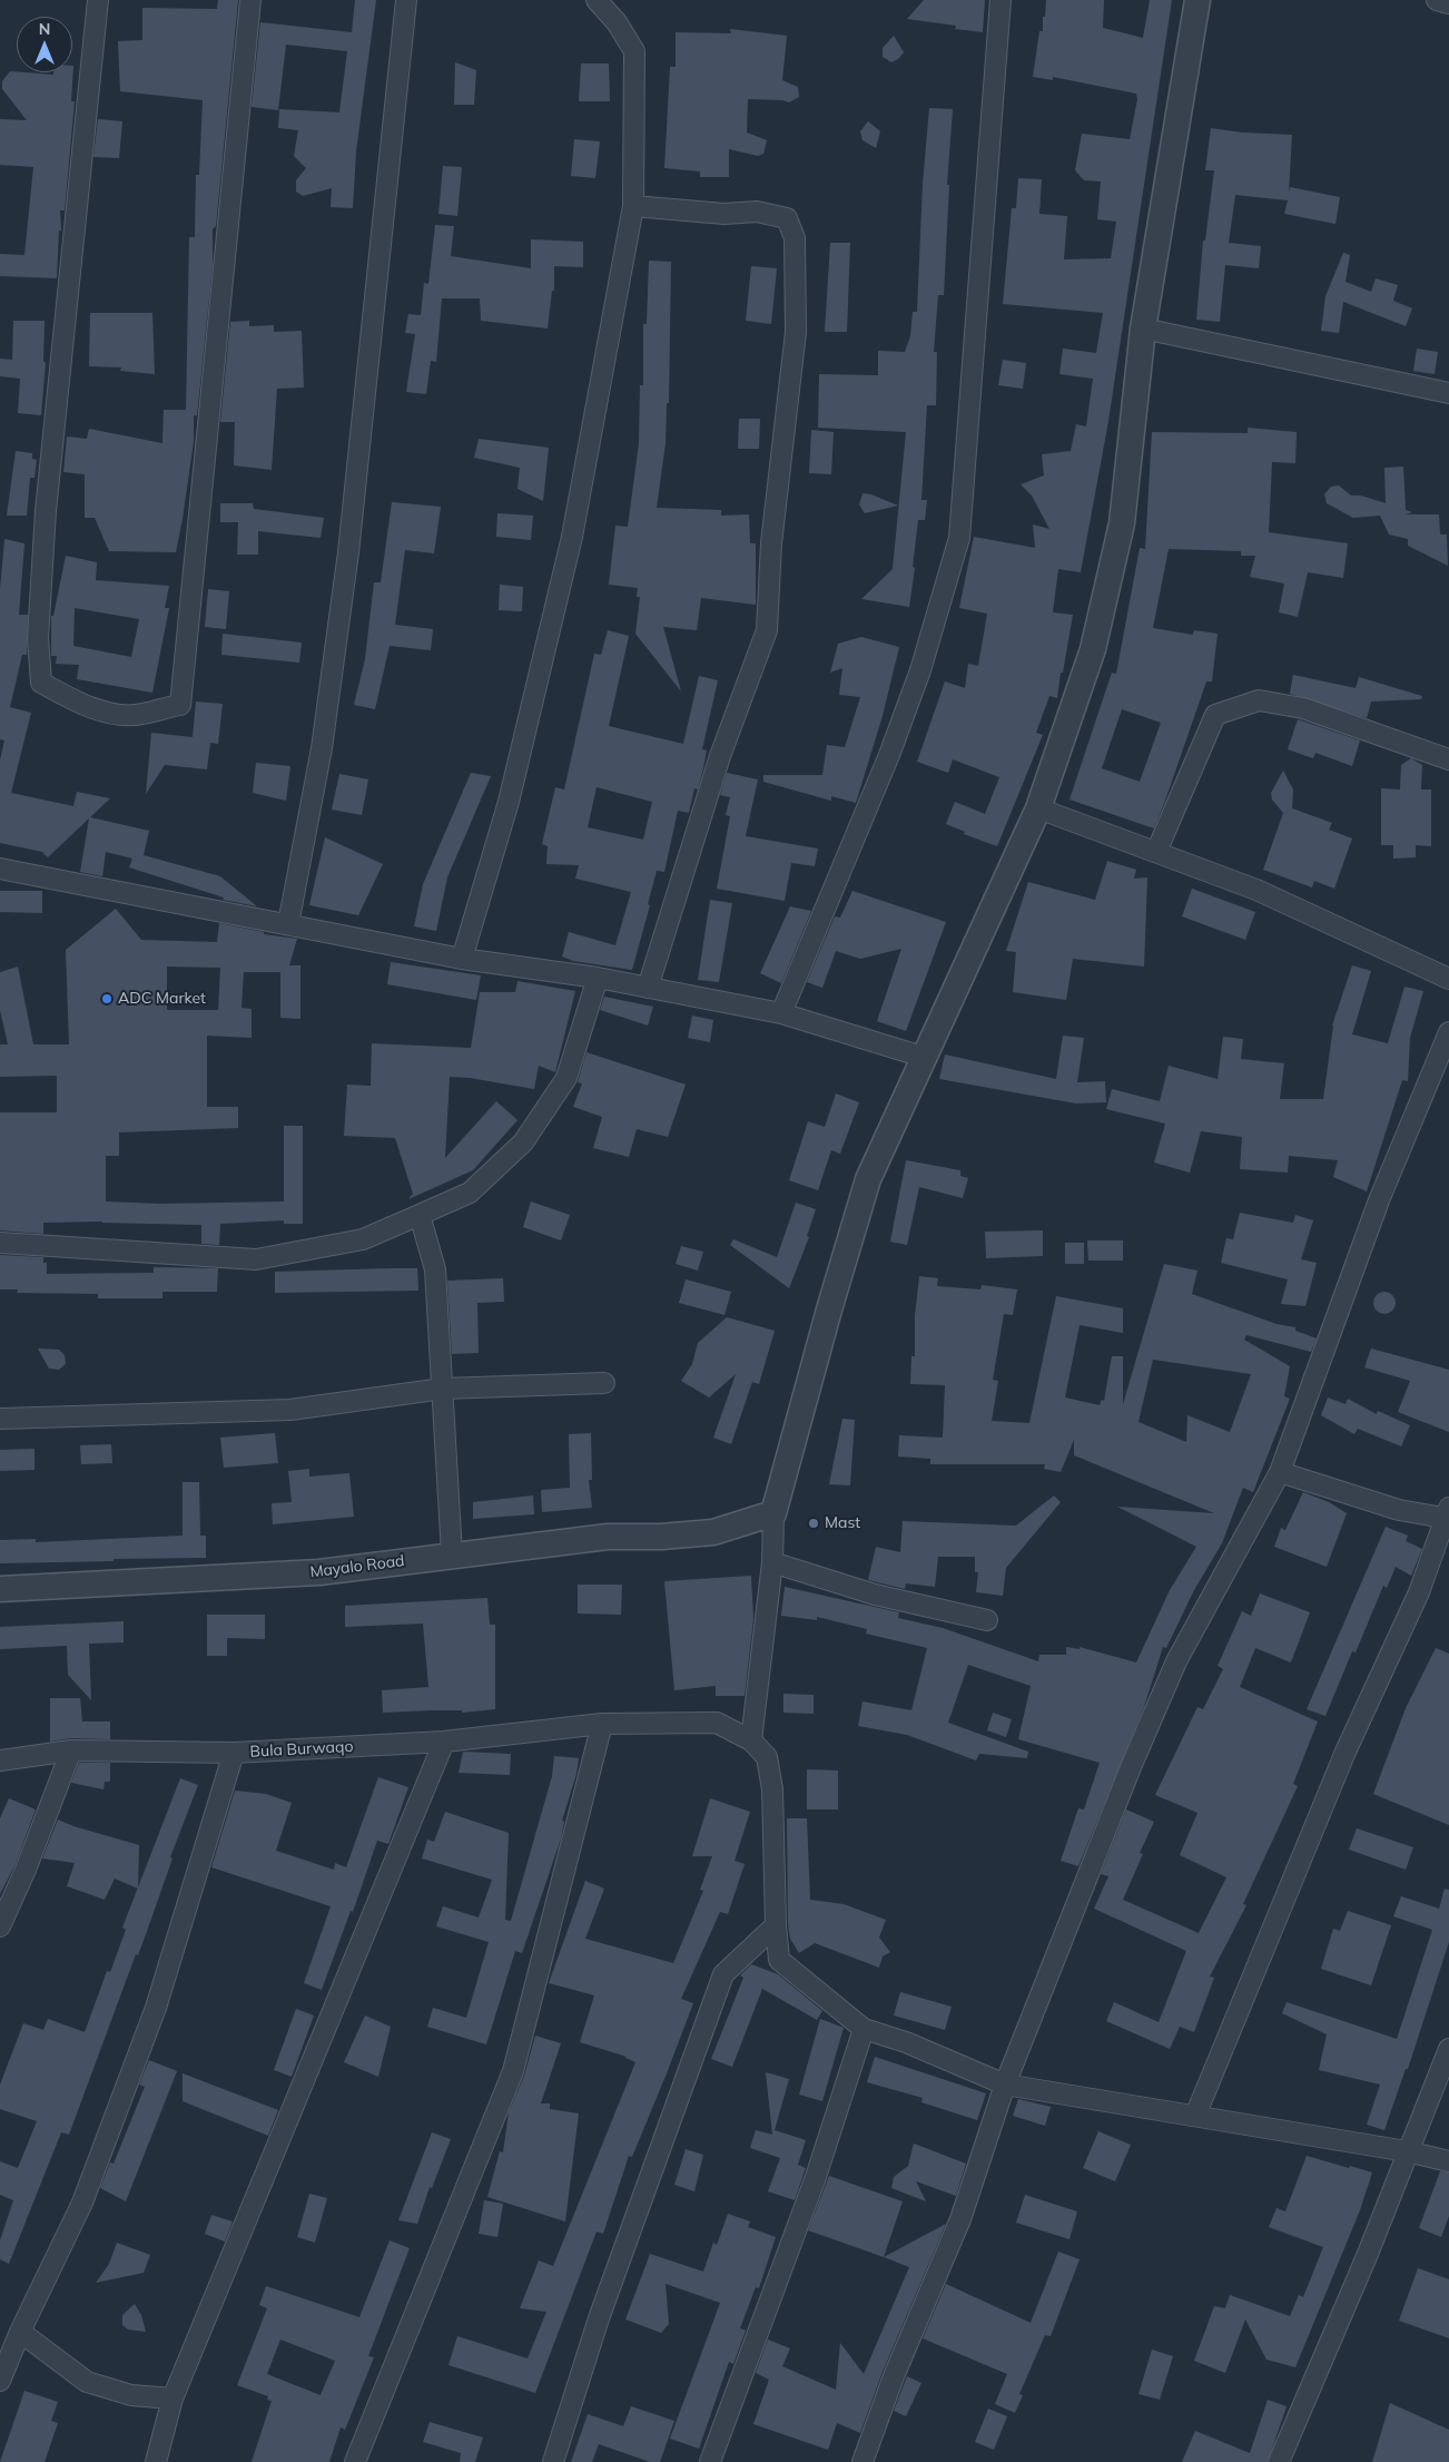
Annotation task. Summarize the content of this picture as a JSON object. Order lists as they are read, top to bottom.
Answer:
{
  "streets": {
    "street": ["Mayalo Road", "Bula Burwaqo"]
  },
  "places": ["ADC Market", "Mast"],
  "north": "top"
}
